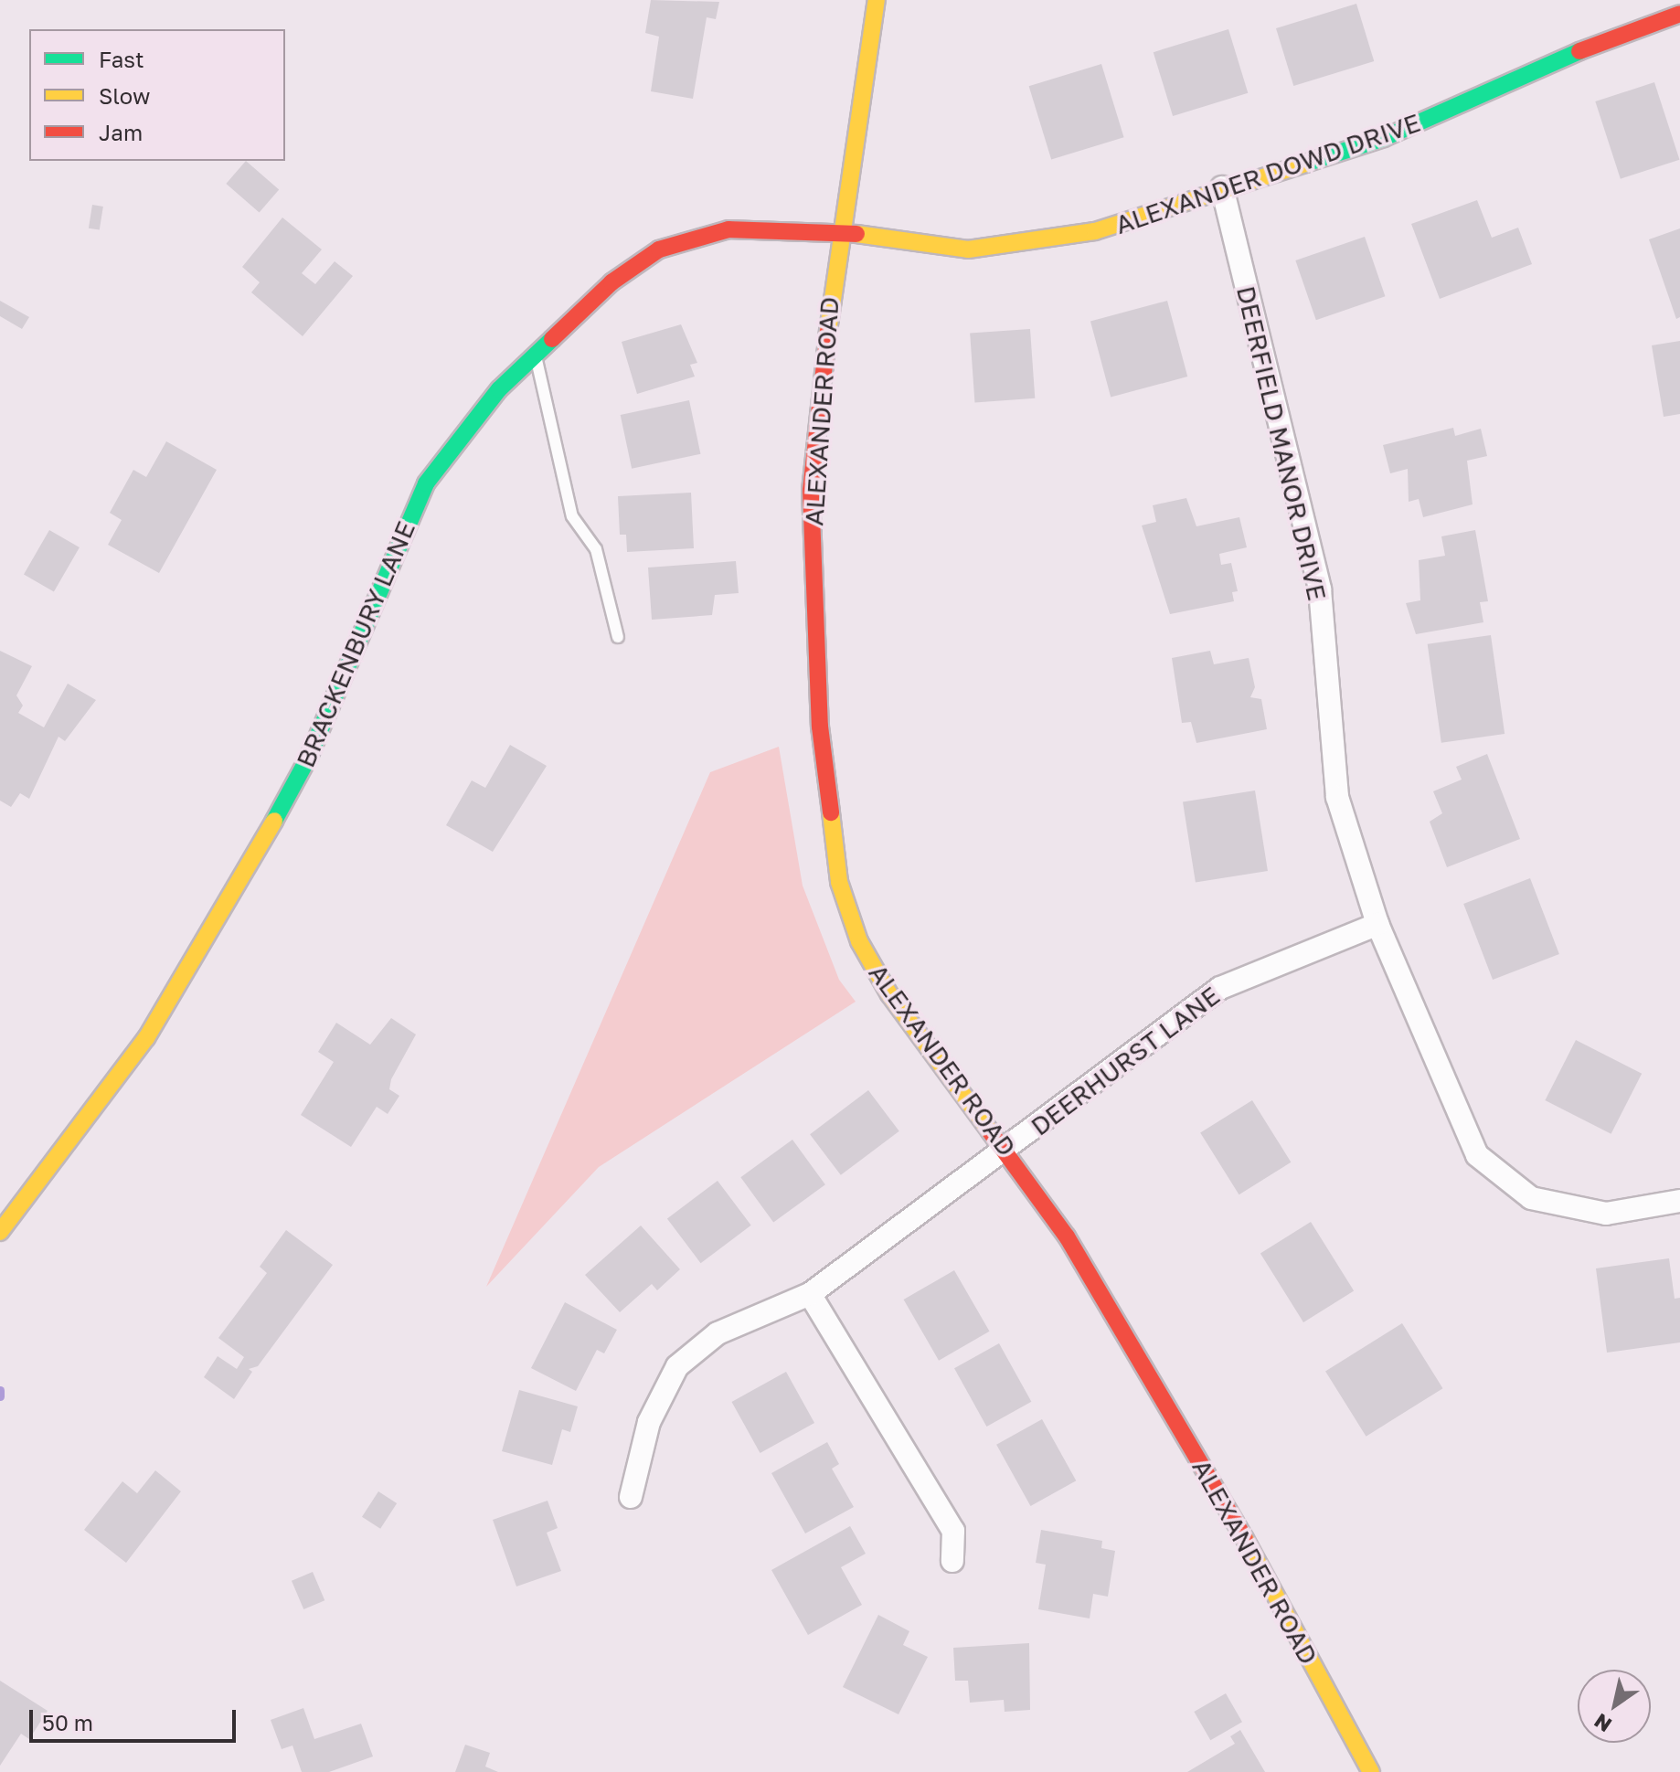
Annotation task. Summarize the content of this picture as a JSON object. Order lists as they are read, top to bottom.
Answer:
{
  "streets": {
    "street": [
      "ALEXANDER DOWD DRIVE",
      "ALEXANDER ROAD",
      "DEERFIELD MANOR DRIVE",
      "BRACKENBURY LANE",
      "DEERHURST LANE"
    ]
  },
  "crossings": [
    ["ALEXANDER DOWD DRIVE", "ALEXANDER ROAD"],
    ["ALEXANDER DOWD DRIVE", "DEERFIELD MANOR DRIVE"],
    ["ALEXANDER DOWD DRIVE", "BRACKENBURY LANE"],
    ["ALEXANDER ROAD", "BRACKENBURY LANE"],
    ["ALEXANDER ROAD", "DEERHURST LANE"],
    ["DEERFIELD MANOR DRIVE", "DEERHURST LANE"]
  ],
  "legend": ["Fast", "Slow", "Jam"],
  "scale_bar": "50 m",
  "north": "bottom left"
}
